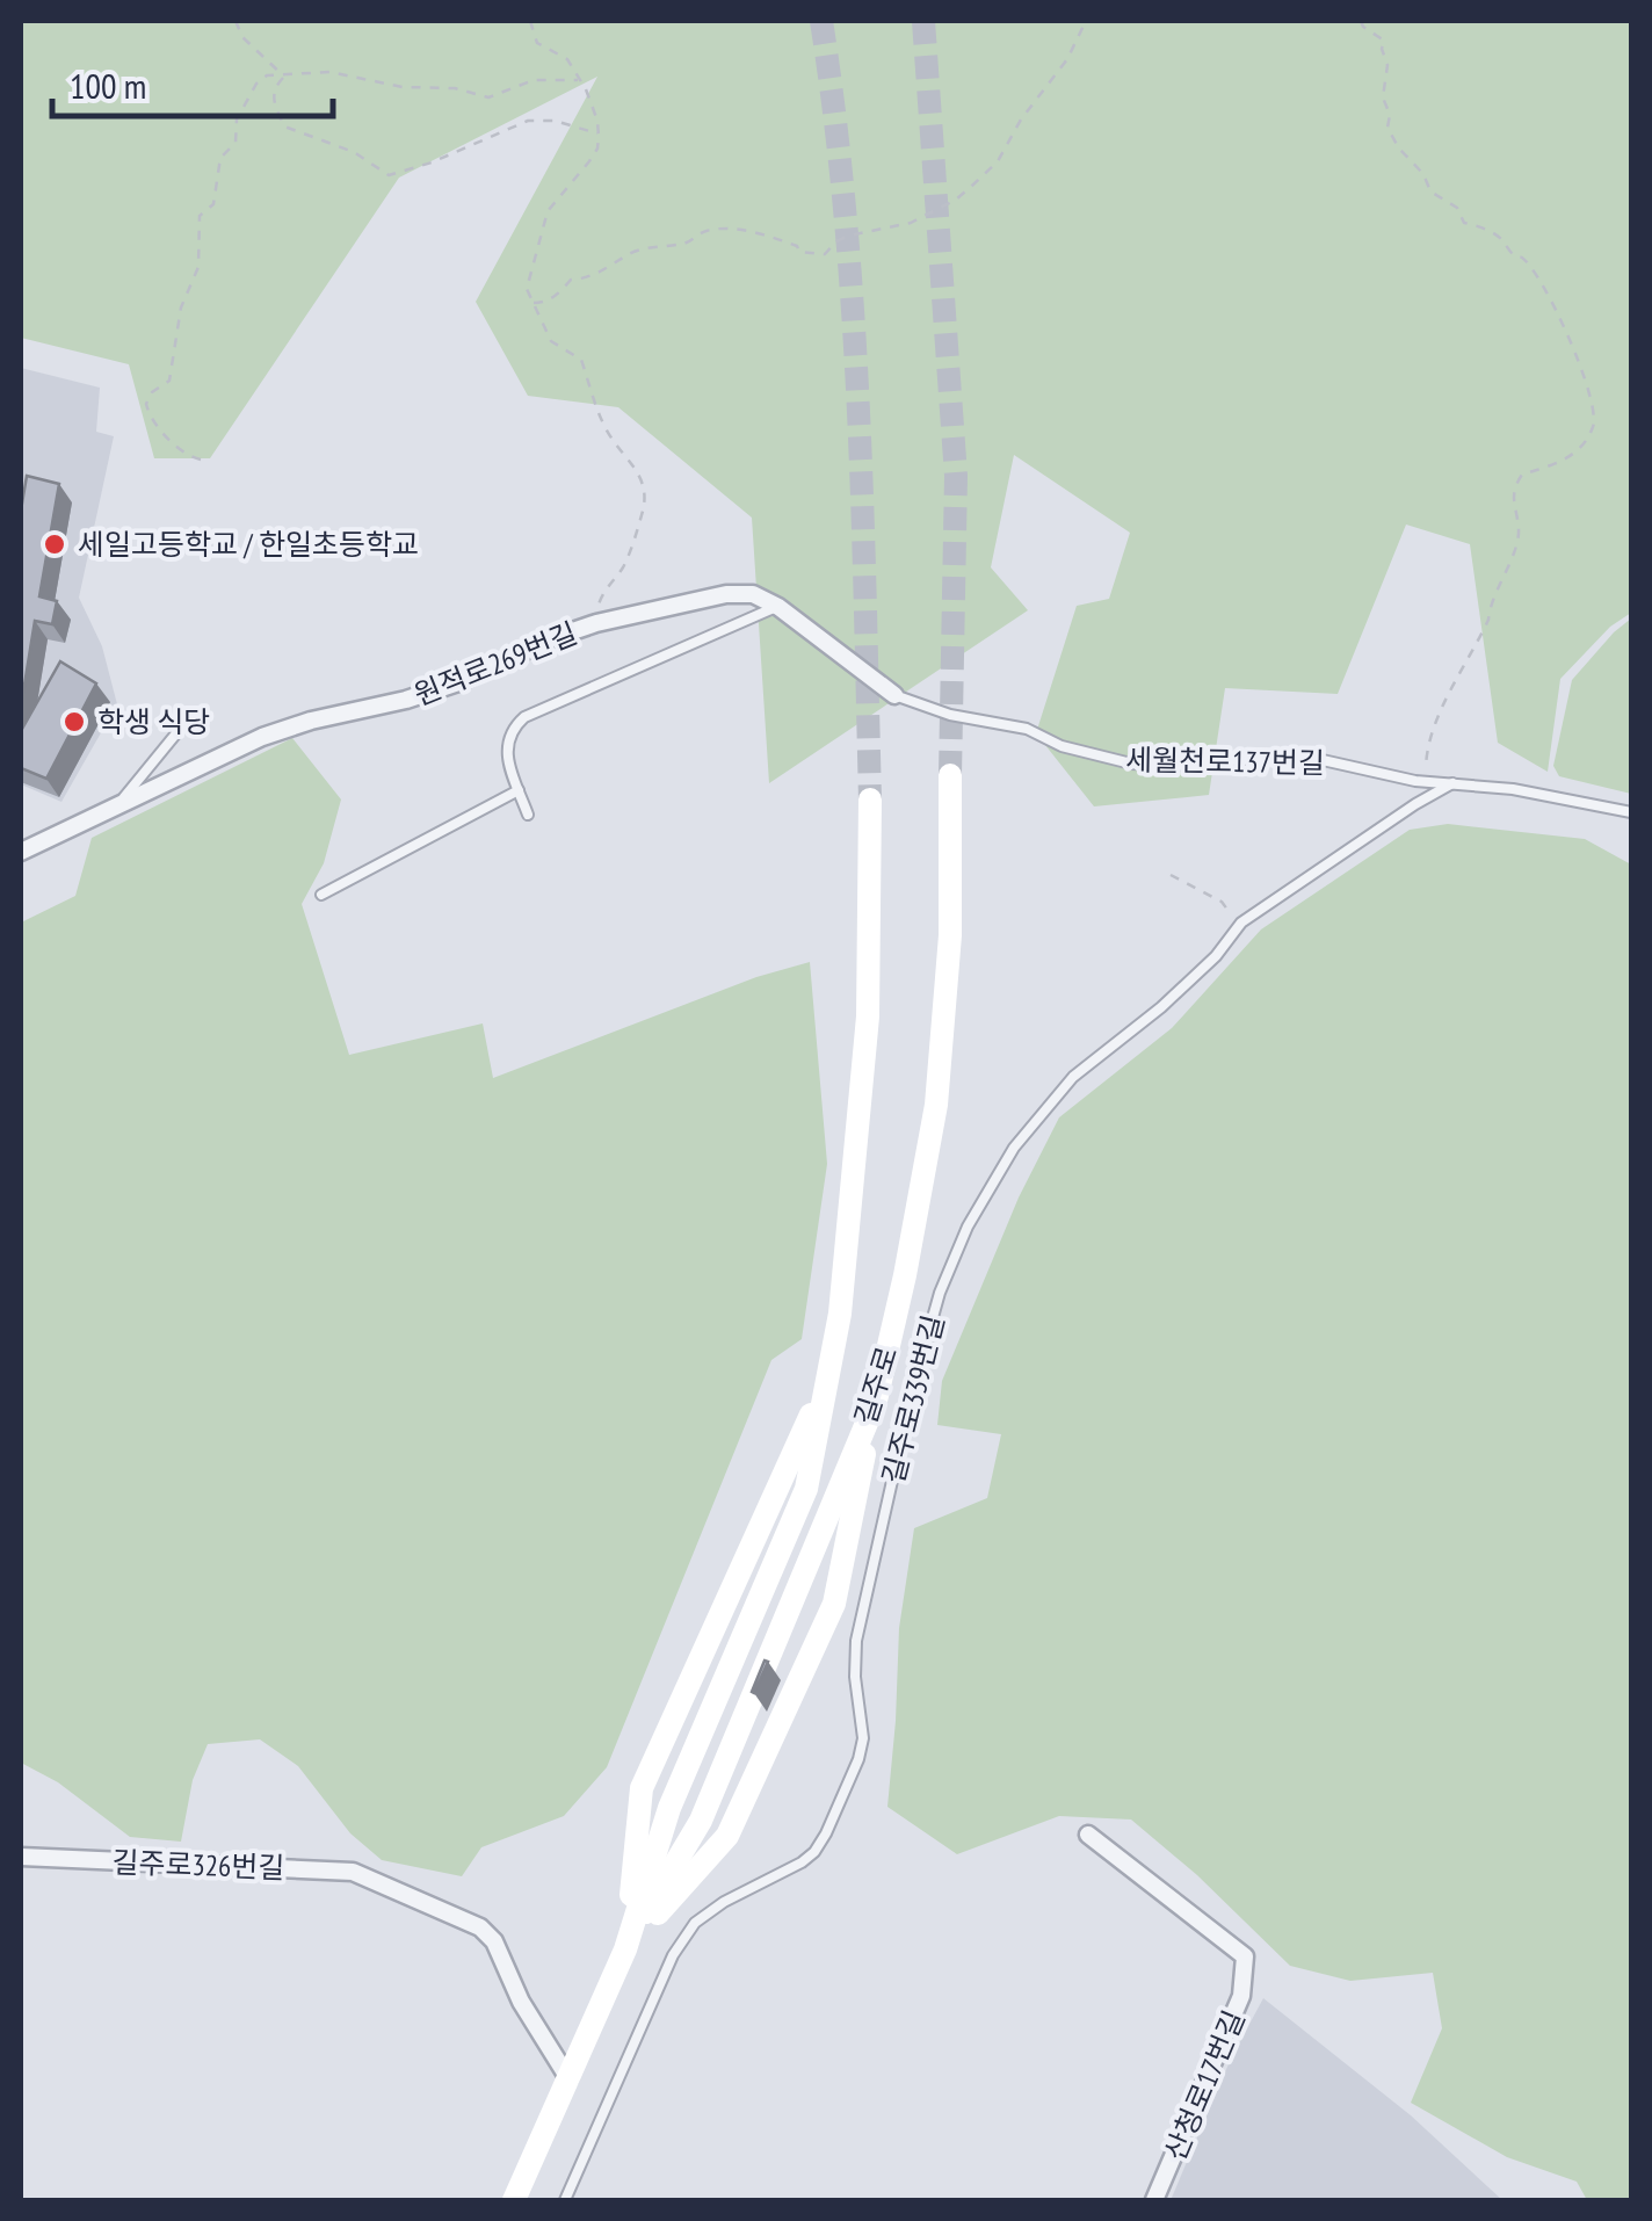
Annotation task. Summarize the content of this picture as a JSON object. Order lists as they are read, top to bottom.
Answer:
{
  "streets": {
    "main road": ["길주로"],
    "street": ["원적로269번길", "길주로326번길", "산청로17번길"],
    "lane": ["세월천로137번길", "길주로339번길"]
  },
  "crossings": [
    ["원적로269번길", "세월천로137번길"],
    ["세월천로137번길", "길주로339번길"],
    ["길주로", "길주로326번길"]
  ],
  "places": ["세일고등학교 / 한일초등학교", "학생 식당"],
  "scale_bar": "100 m"
}
